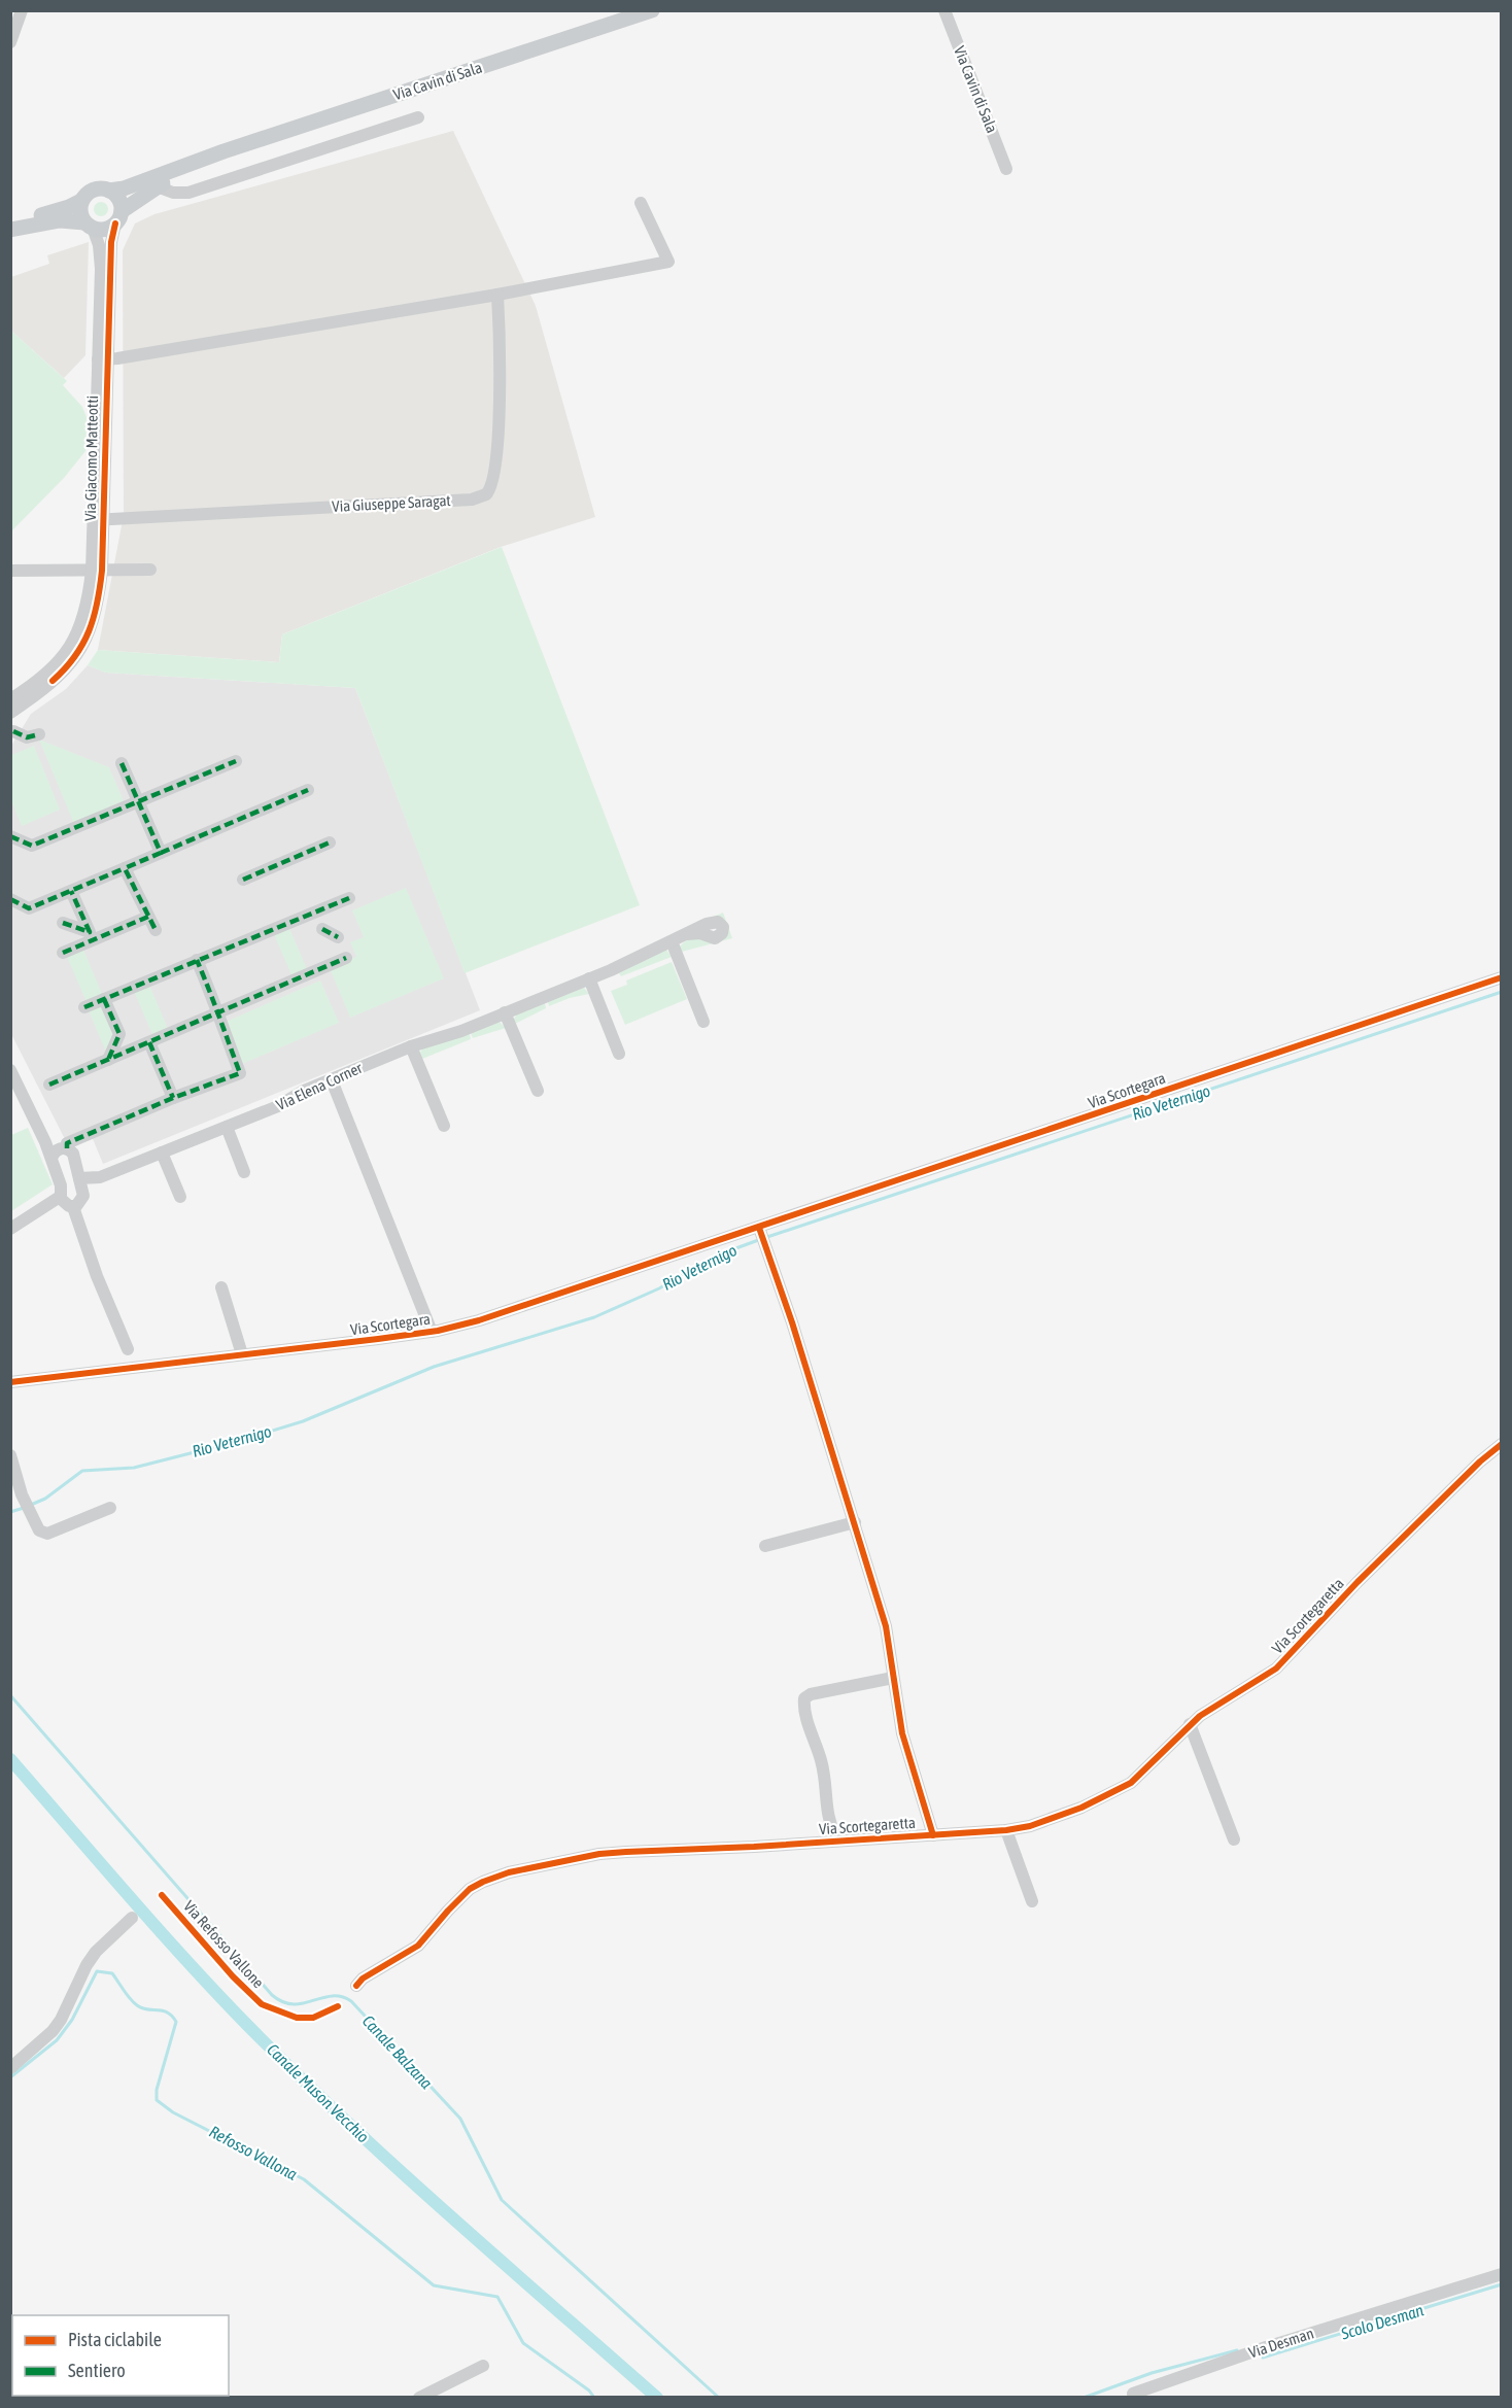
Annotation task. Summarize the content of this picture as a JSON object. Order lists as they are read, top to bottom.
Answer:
{
  "streets": {
    "main road": ["Via Cavin di Sala"],
    "street": [
      "Via Giacomo Matteotti",
      "Via Giuseppe Saragat",
      "Via Elena Corner",
      "Via Scortegara",
      "Via Scortegaretta",
      "Via Desman"
    ],
    "cycle path": ["Via Refosso Vallone"]
  },
  "crossings": [
    ["Via Cavin di Sala", "Via Giacomo Matteotti"],
    ["Via Giacomo Matteotti", "Via Giuseppe Saragat"],
    ["Via Elena Corner", "Via Scortegara"]
  ],
  "water": [
    "Rio Veternigo",
    "Canale Balzana",
    "Canale Muson Vecchio",
    "Refosso Vallona",
    "Scolo Desman"
  ],
  "legend": ["Pista ciclabile", "Sentiero"]
}
